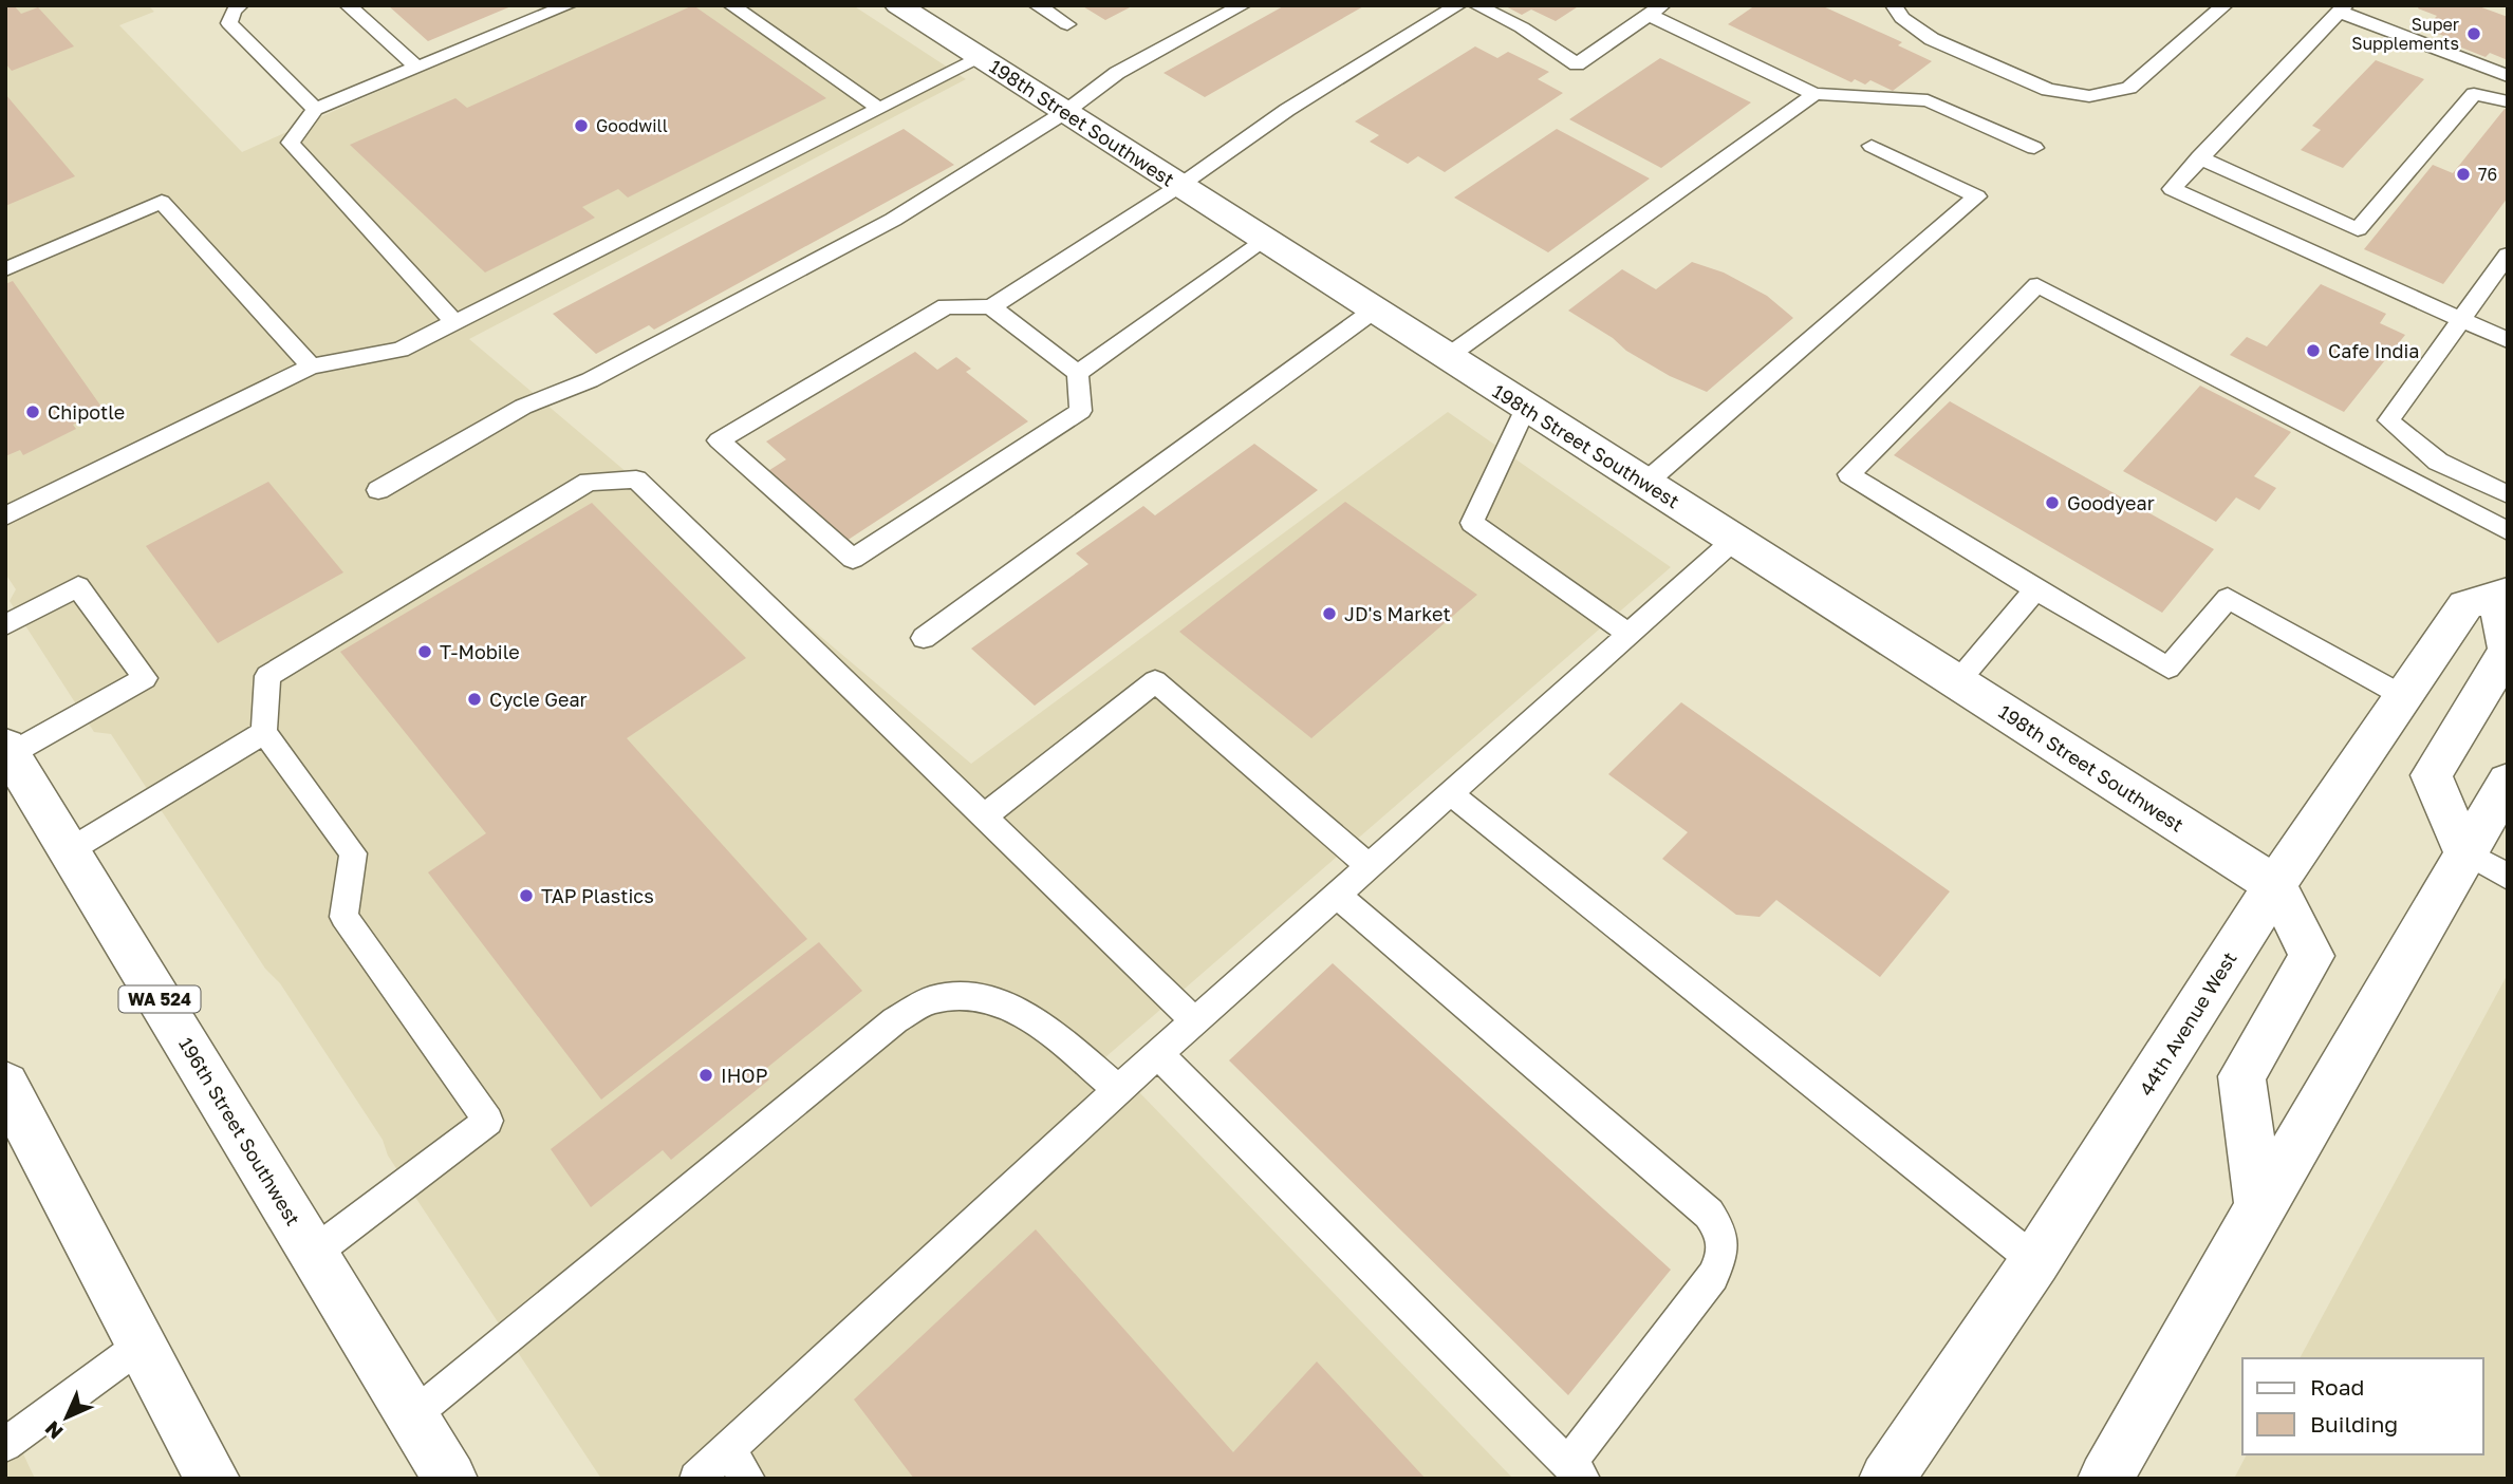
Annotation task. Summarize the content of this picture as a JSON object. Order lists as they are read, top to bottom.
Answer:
{
  "streets": {
    "main road": [
      "198th Street Southwest",
      "WA 524",
      "44th Avenue West",
      "196th Street Southwest"
    ]
  },
  "crossings": [
    ["198th Street Southwest", "44th Avenue West"]
  ],
  "places": [
    "Super Supplements",
    "Goodwill",
    "76",
    "Cafe India",
    "Chipotle",
    "Goodyear",
    "JD's Market",
    "T-Mobile",
    "Cycle Gear",
    "TAP Plastics",
    "IHOP"
  ],
  "legend": ["Road", "Building"],
  "north": "bottom left"
}
